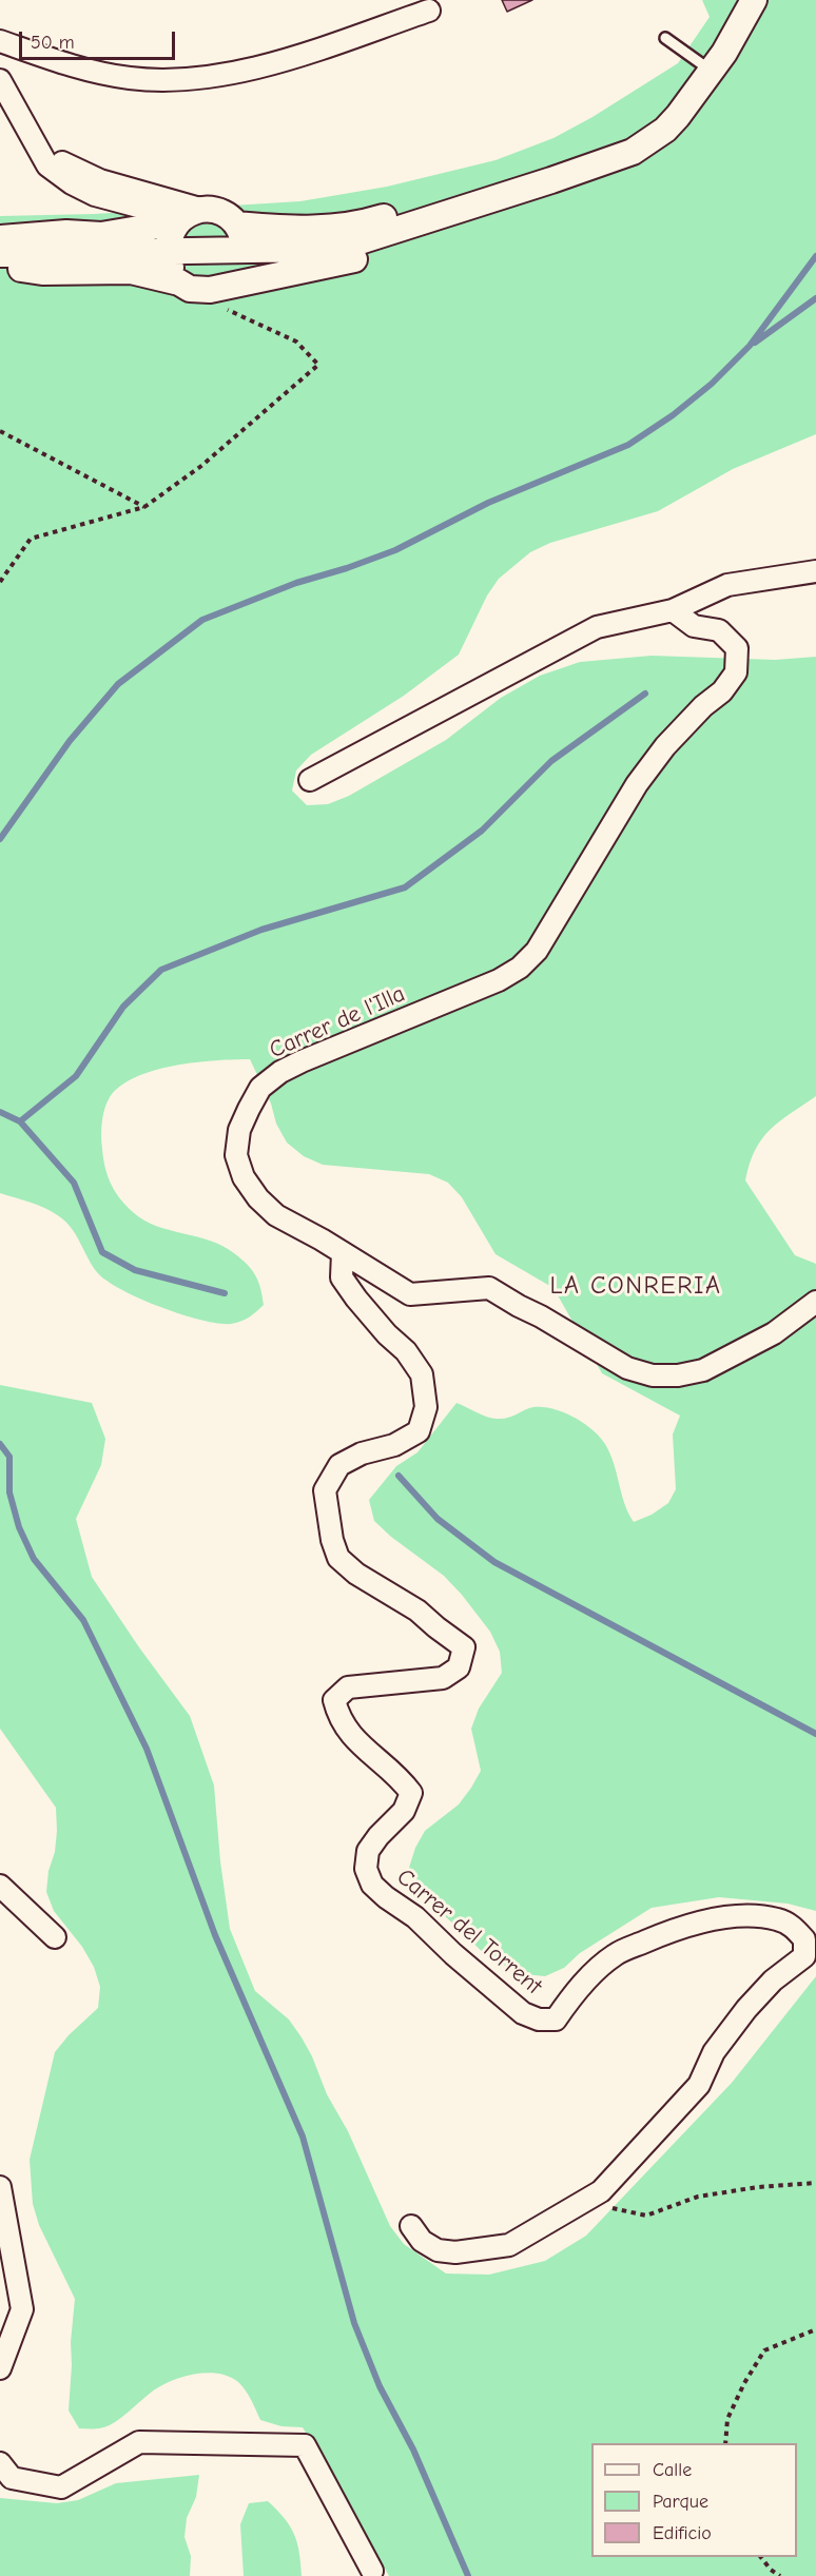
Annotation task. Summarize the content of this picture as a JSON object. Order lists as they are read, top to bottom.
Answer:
{
  "streets": {
    "street": ["Carrer de l'Illa", "Carrer del Torrent"]
  },
  "crossings": [
    ["Carrer de l'Illa", "Carrer del Torrent"]
  ],
  "districts": ["LA CONRERIA"],
  "legend": ["Calle", "Parque", "Edificio"],
  "scale_bar": "50 m"
}
